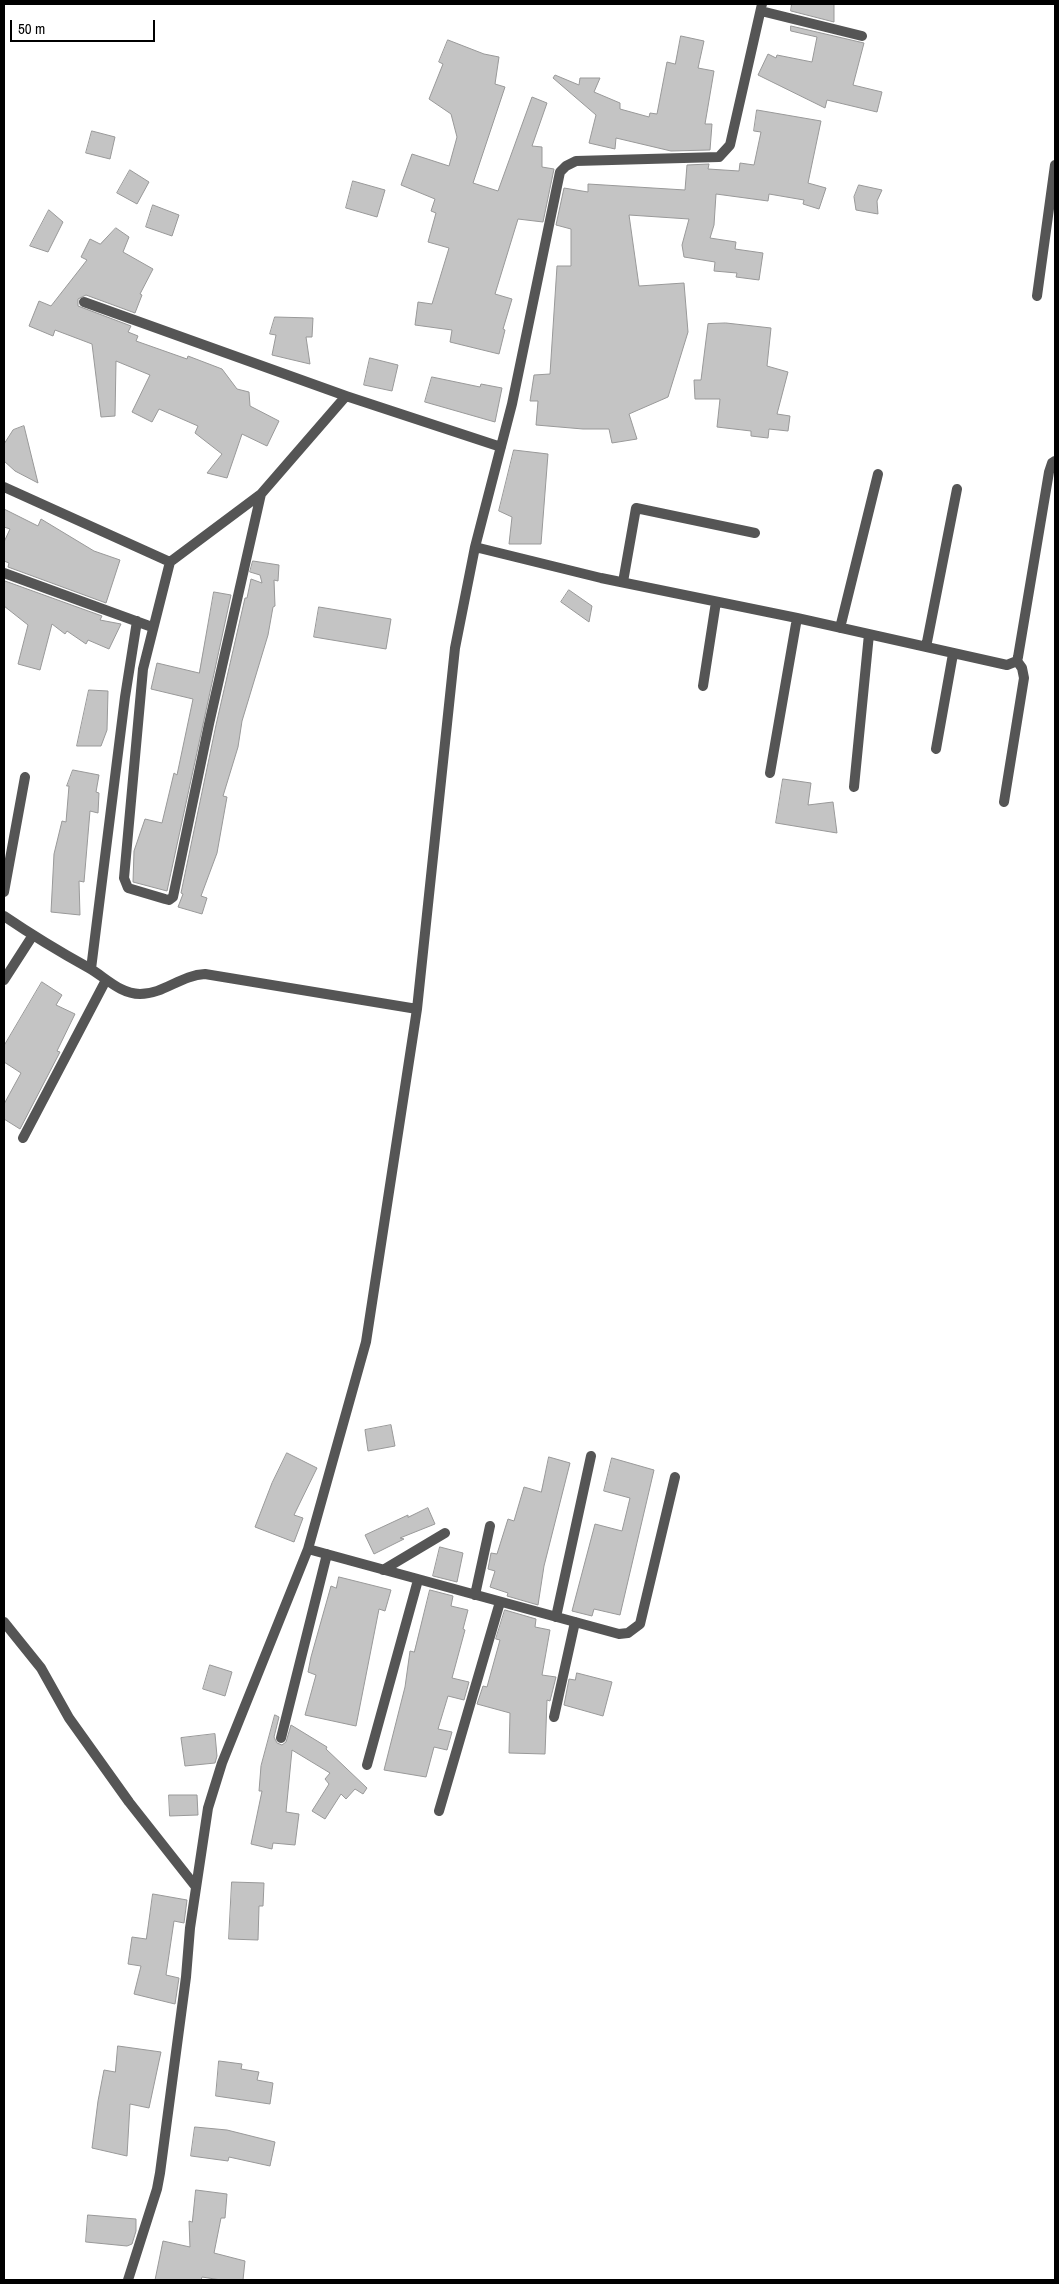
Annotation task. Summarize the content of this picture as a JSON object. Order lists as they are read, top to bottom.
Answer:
{
  "scale_bar": "50 m"
}
